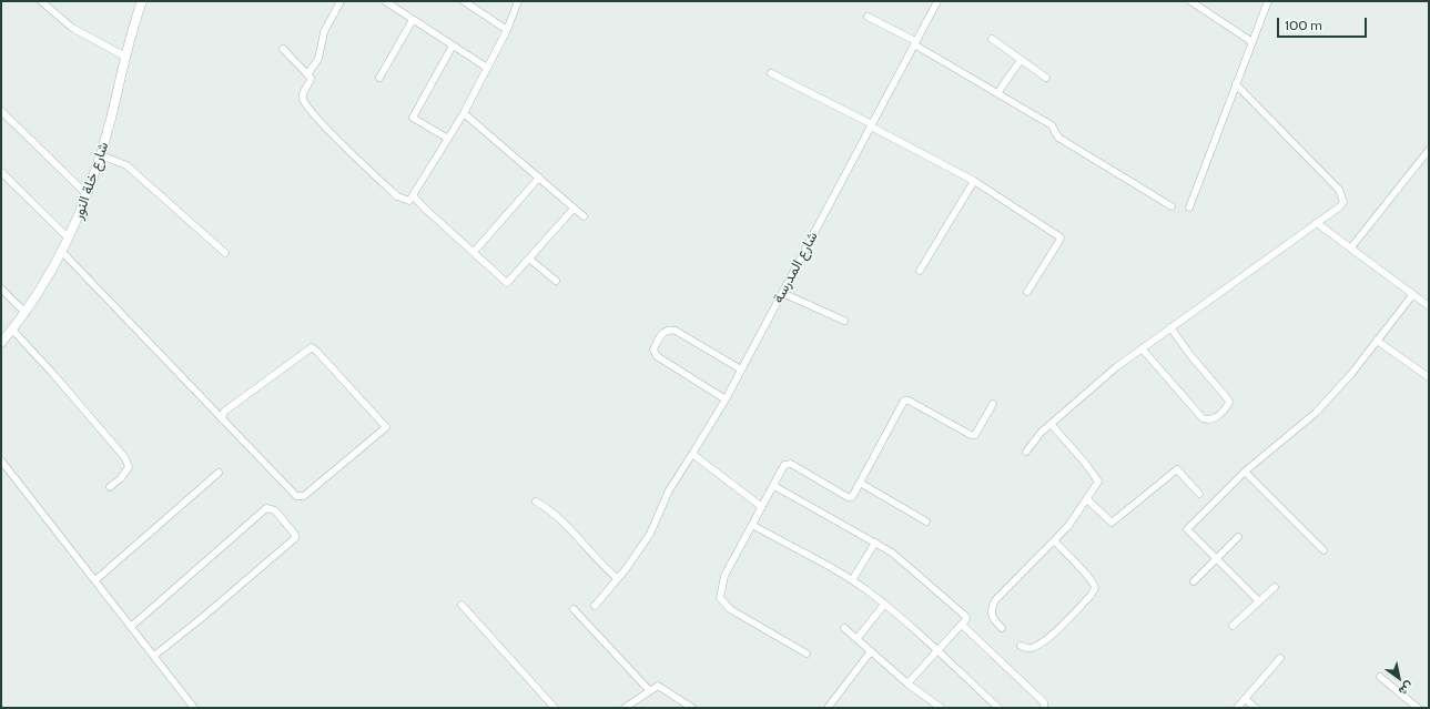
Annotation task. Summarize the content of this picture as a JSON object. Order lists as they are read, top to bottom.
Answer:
{
  "streets": {
    "street": ["شارع خلة النور", "شارع المدرسة"]
  },
  "scale_bar": "100 m",
  "north": "bottom right"
}
